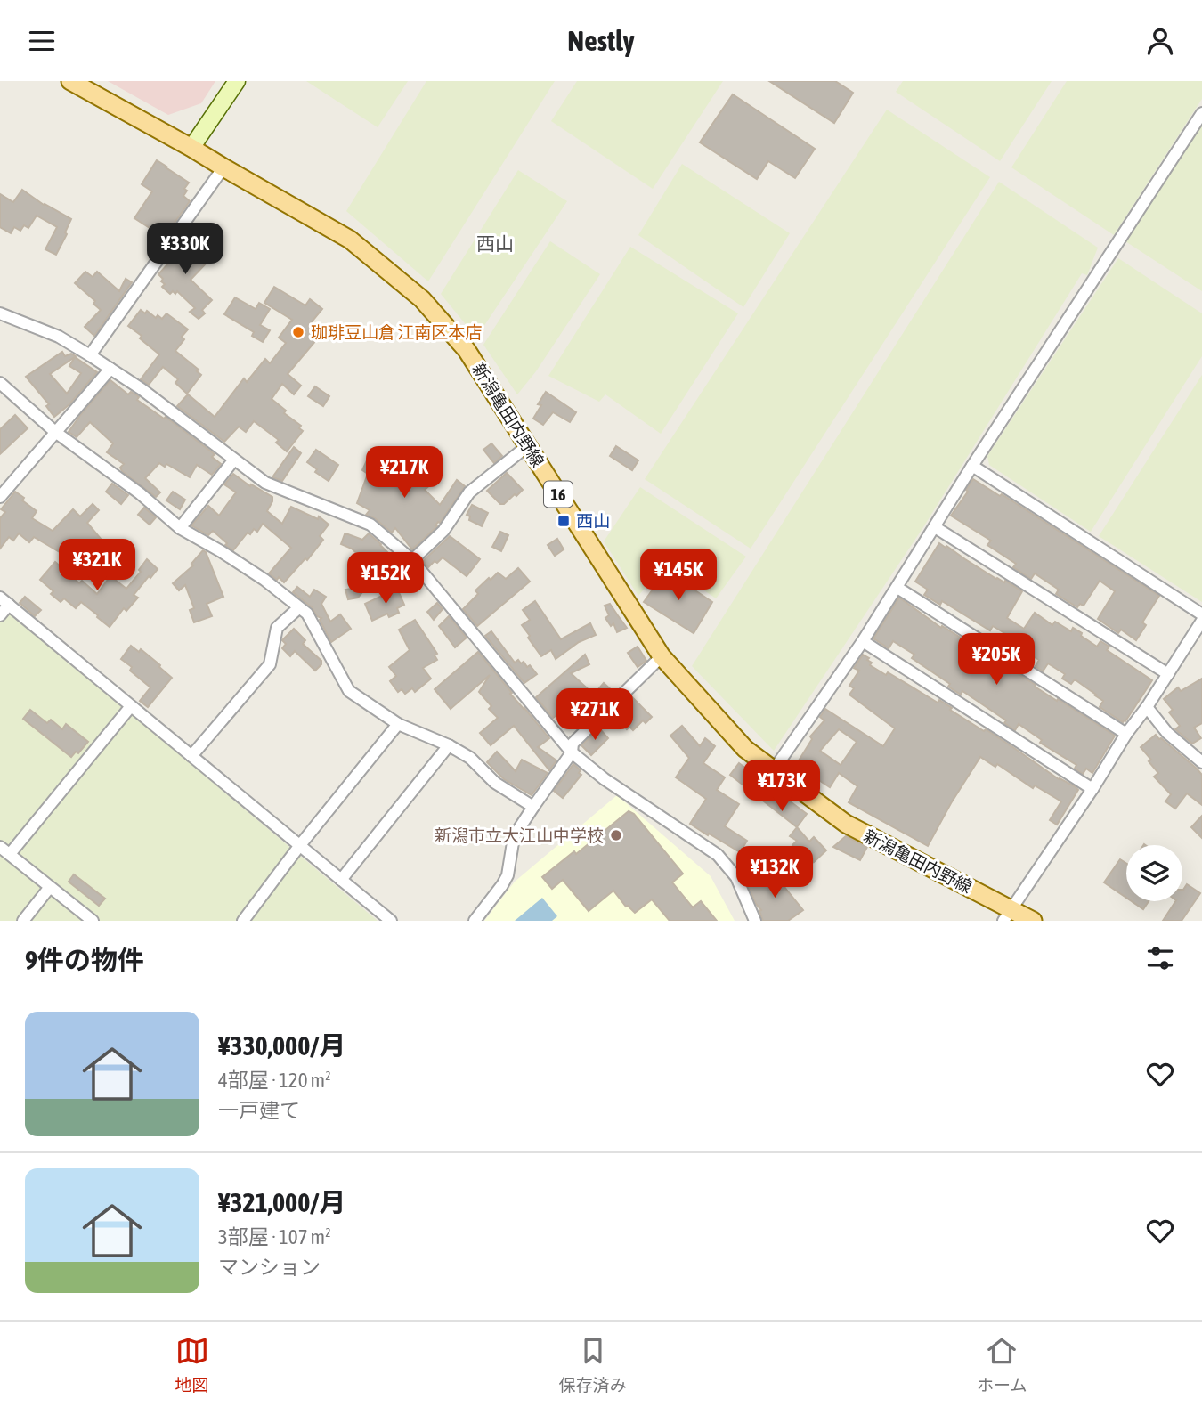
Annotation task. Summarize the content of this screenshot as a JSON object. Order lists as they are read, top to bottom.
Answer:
{
  "streets": {
    "main road": ["新潟亀田内野線", "16"]
  },
  "districts": ["西山"],
  "places": {
    "other": ["珈琲豆山倉 江南区本店", "新潟市立大江山中学校"],
    "transit": ["西山"]
  },
  "page": {
    "header": "Nestly",
    "price": [
      "¥330K",
      "¥217K",
      "¥321K",
      "¥145K",
      "¥152K",
      "¥205K",
      "¥271K",
      "¥173K",
      "¥132K"
    ],
    "heading": "9件の物件",
    "list": [
      {
        "name": "¥330,000/月",
        "note": "4部屋 · 120 m² · 一戸建て"
      },
      {
        "name": "¥321,000/月",
        "note": "3部屋 · 107 m² · マンション"
      }
    ],
    "tabs": ["地図", "保存済み", "ホーム"]
  }
}
